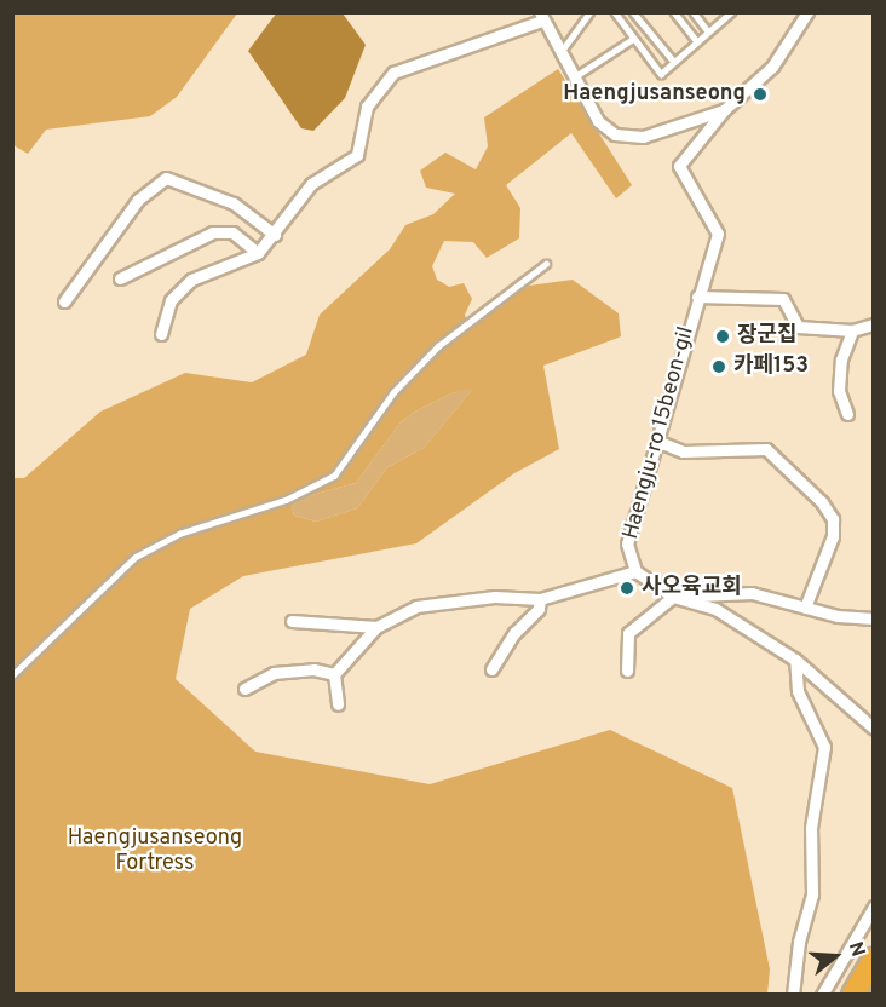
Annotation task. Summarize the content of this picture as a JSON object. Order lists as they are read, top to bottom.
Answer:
{
  "streets": {
    "street": ["Haengju-ro 15beon-gil"]
  },
  "parks": ["Haengjusanseong Fortress"],
  "places": [
    "Haengjusanseong",
    "장군집",
    "카페153",
    "사오육교회"
  ],
  "north": "right"
}
